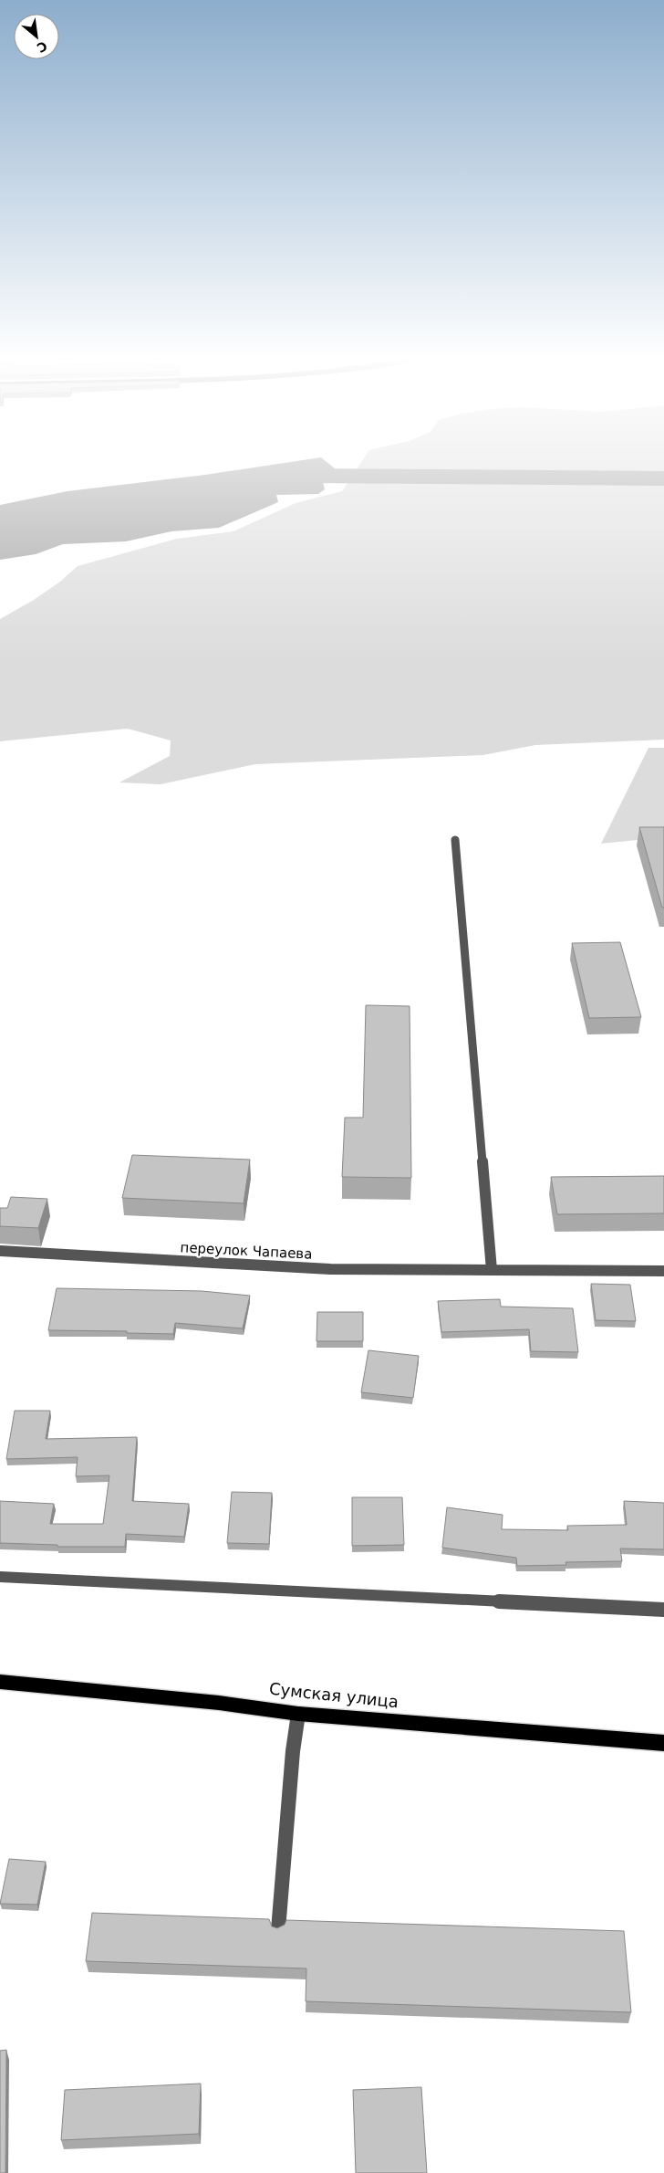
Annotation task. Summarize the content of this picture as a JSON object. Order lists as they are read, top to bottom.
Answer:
{
  "streets": {
    "main road": ["Сумская улица"],
    "street": ["переулок Чапаева"]
  },
  "north": "bottom right"
}
